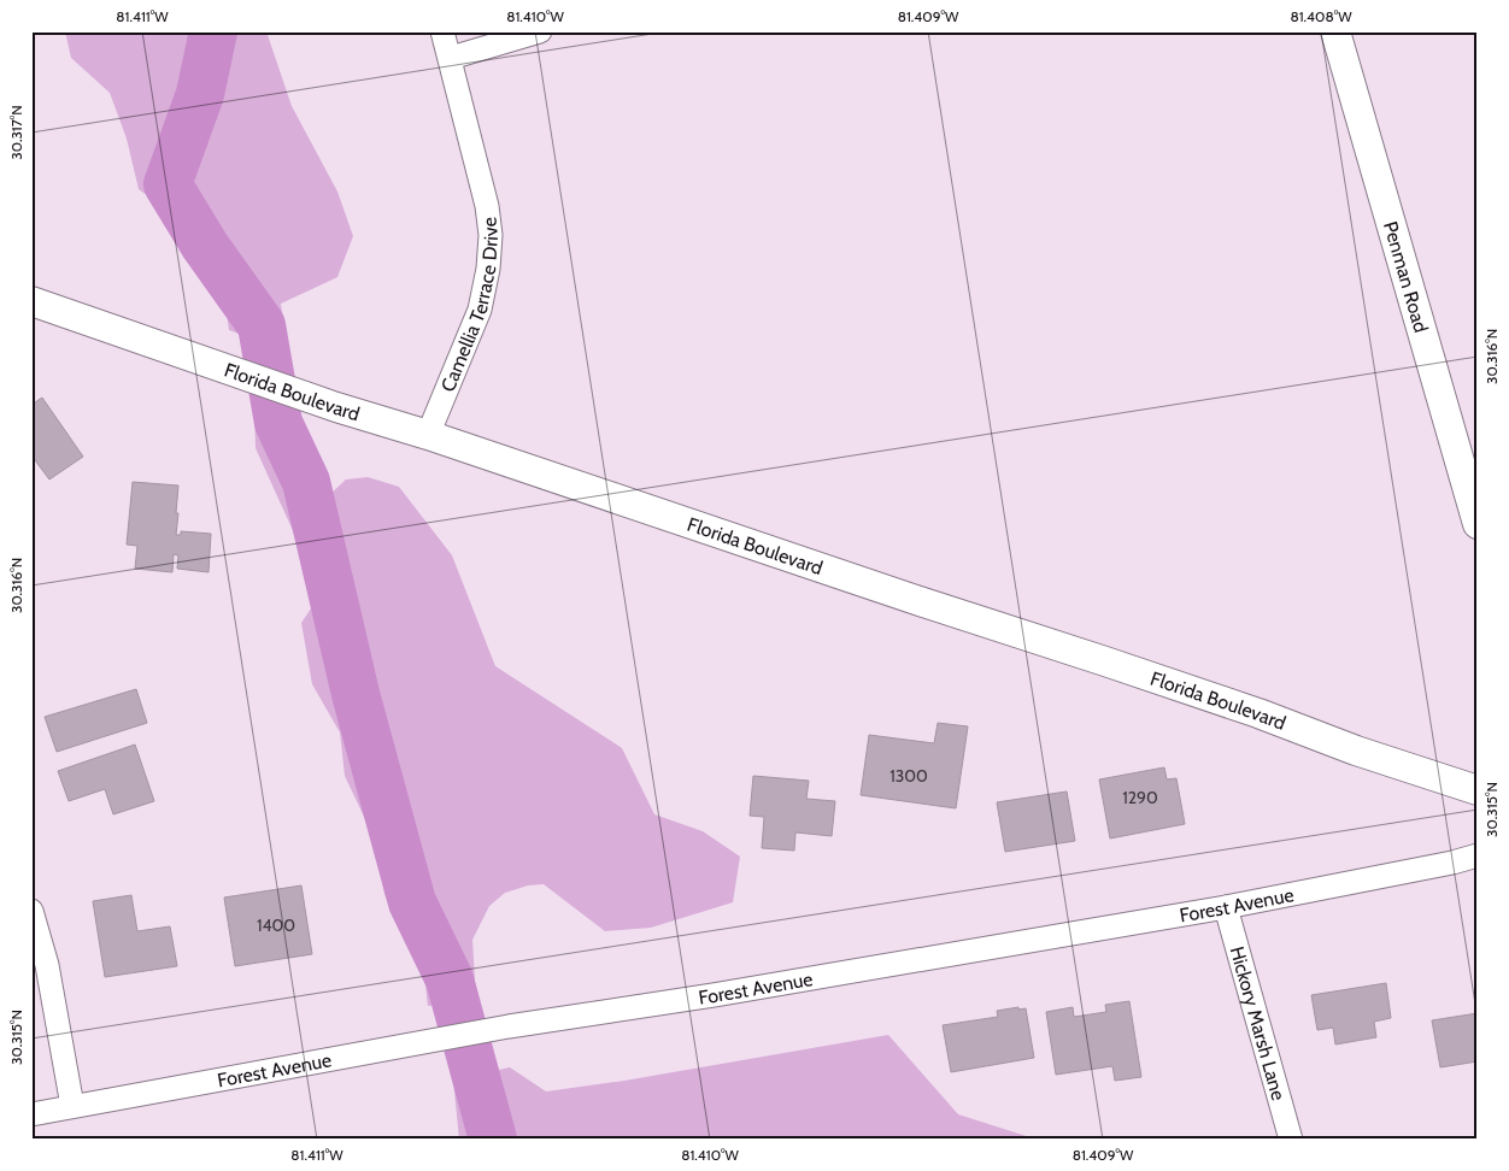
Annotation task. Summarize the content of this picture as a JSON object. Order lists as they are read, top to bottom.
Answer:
{
  "streets": {
    "street": [
      "Penman Road",
      "Camellia Terrace Drive",
      "Florida Boulevard",
      "Forest Avenue",
      "Hickory Marsh Lane"
    ]
  },
  "crossings": [
    ["Camellia Terrace Drive", "Florida Boulevard"],
    ["Forest Avenue", "Hickory Marsh Lane"]
  ],
  "house_numbers": ["1300", "1290", "1400"],
  "coordinates": [
    "81.411°W",
    "81.410°W",
    "81.409°W",
    "81.408°W",
    "30.317°N",
    "30.316°N",
    "30.315°N"
  ]
}
